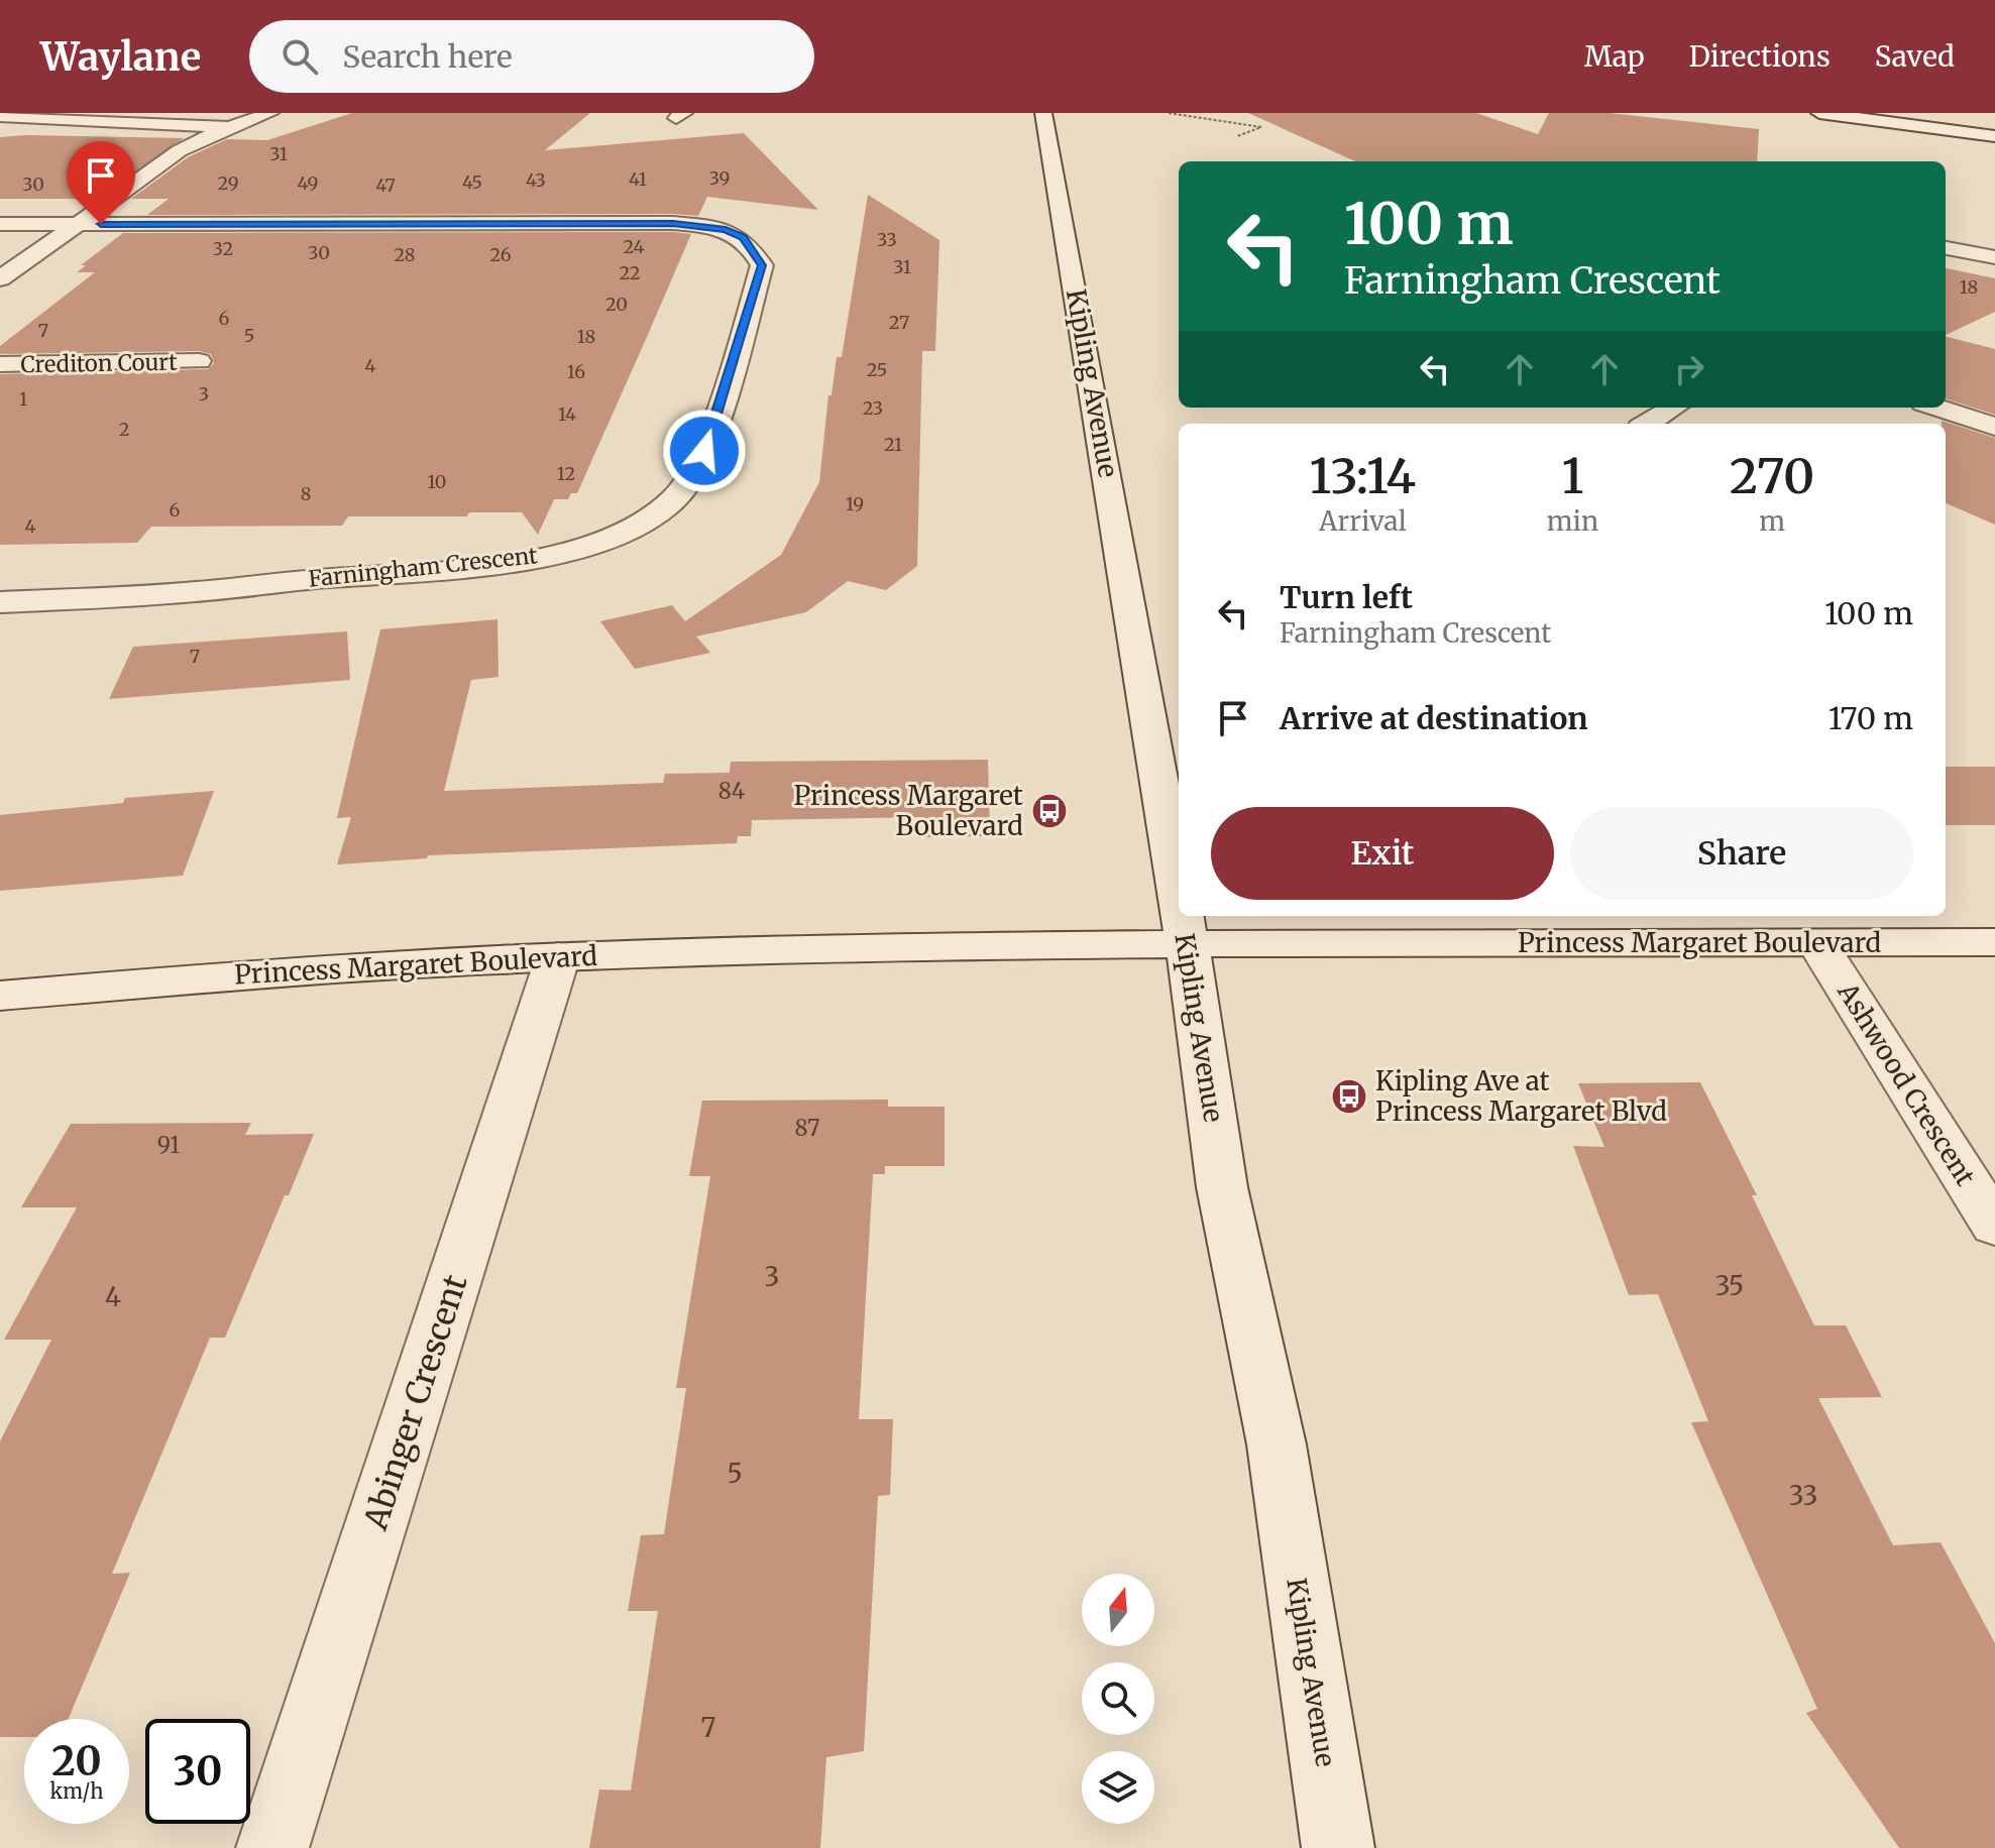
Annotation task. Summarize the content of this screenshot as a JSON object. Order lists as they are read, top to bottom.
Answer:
{
  "streets": {
    "street": [
      "Crediton Court",
      "Kipling Avenue",
      "Farningham Crescent",
      "Princess Margaret Boulevard",
      "Ashwood Crescent",
      "Abinger Crescent"
    ]
  },
  "crossings": [
    ["Kipling Avenue", "Princess Margaret Boulevard"],
    ["Princess Margaret Boulevard", "Ashwood Crescent"],
    ["Princess Margaret Boulevard", "Abinger Crescent"]
  ],
  "places": {
    "bus stop": ["Princess Margaret Boulevard", "Kipling Ave at Princess Margaret Blvd"]
  },
  "house_numbers": [
    "31",
    "39",
    "41",
    "43",
    "45",
    "29",
    "49",
    "30",
    "47",
    "33",
    "24",
    "32",
    "30",
    "28",
    "26",
    "31",
    "22",
    "18",
    "20",
    "6",
    "27",
    "7",
    "5",
    "18",
    "4",
    "25",
    "16",
    "3",
    "1",
    "23",
    "14",
    "2",
    "21",
    "12",
    "10",
    "8",
    "19",
    "6",
    "4",
    "7",
    "84",
    "87",
    "91",
    "3",
    "35",
    "4",
    "5",
    "33",
    "7"
  ],
  "north": "top",
  "page": {
    "header": "Waylane",
    "search": "Search here",
    "nav": ["Map", "Directions", "Saved"],
    "turn": ["100 m", "Farningham Crescent"],
    "eta": [
      "13:14",
      "Arrival",
      "1",
      "min",
      "270",
      "m"
    ],
    "list": [
      {
        "name": "Turn left",
        "note": "Farningham Crescent",
        "value": "100 m"
      },
      {
        "name": "Arrive at destination",
        "value": "170 m"
      }
    ],
    "buttons": ["Exit", "Share"],
    "speed": "20 km/h",
    "limit": "30"
  }
}
